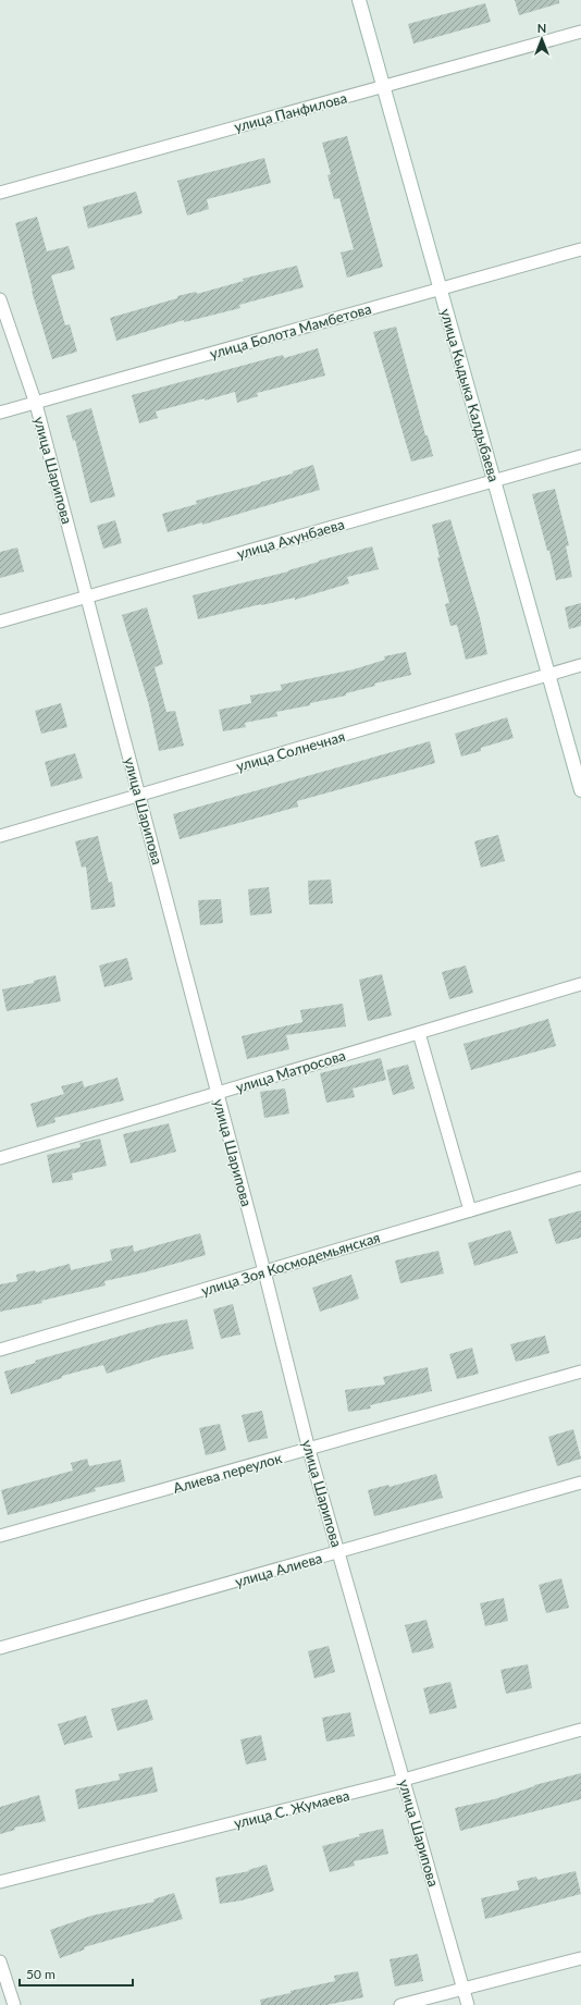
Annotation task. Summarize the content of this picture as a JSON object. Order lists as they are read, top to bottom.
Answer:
{
  "streets": {
    "street": [
      "улица Панфилова",
      "улица Болота Мамбетова",
      "улица Кыдыка Калдыбаева",
      "улица Шарипова",
      "улица Ахунбаева",
      "улица Солнечная",
      "улица Матросова",
      "улица Зоя Космодемьянская",
      "Алиева переулок",
      "улица Алиева",
      "улица С. Жумаева"
    ]
  },
  "crossings": [
    ["улица Панфилова", "улица Кыдыка Калдыбаева"],
    ["улица Болота Мамбетова", "улица Кыдыка Калдыбаева"],
    ["улица Болота Мамбетова", "улица Шарипова"],
    ["улица Кыдыка Калдыбаева", "улица Ахунбаева"],
    ["улица Кыдыка Калдыбаева", "улица Солнечная"],
    ["улица Шарипова", "улица Ахунбаева"],
    ["улица Шарипова", "улица Солнечная"],
    ["улица Шарипова", "улица Матросова"],
    ["улица Шарипова", "улица Зоя Космодемьянская"],
    ["улица Шарипова", "Алиева переулок"],
    ["улица Шарипова", "улица Алиева"],
    ["улица Шарипова", "улица С. Жумаева"]
  ],
  "scale_bar": "50 m",
  "north": "top"
}
